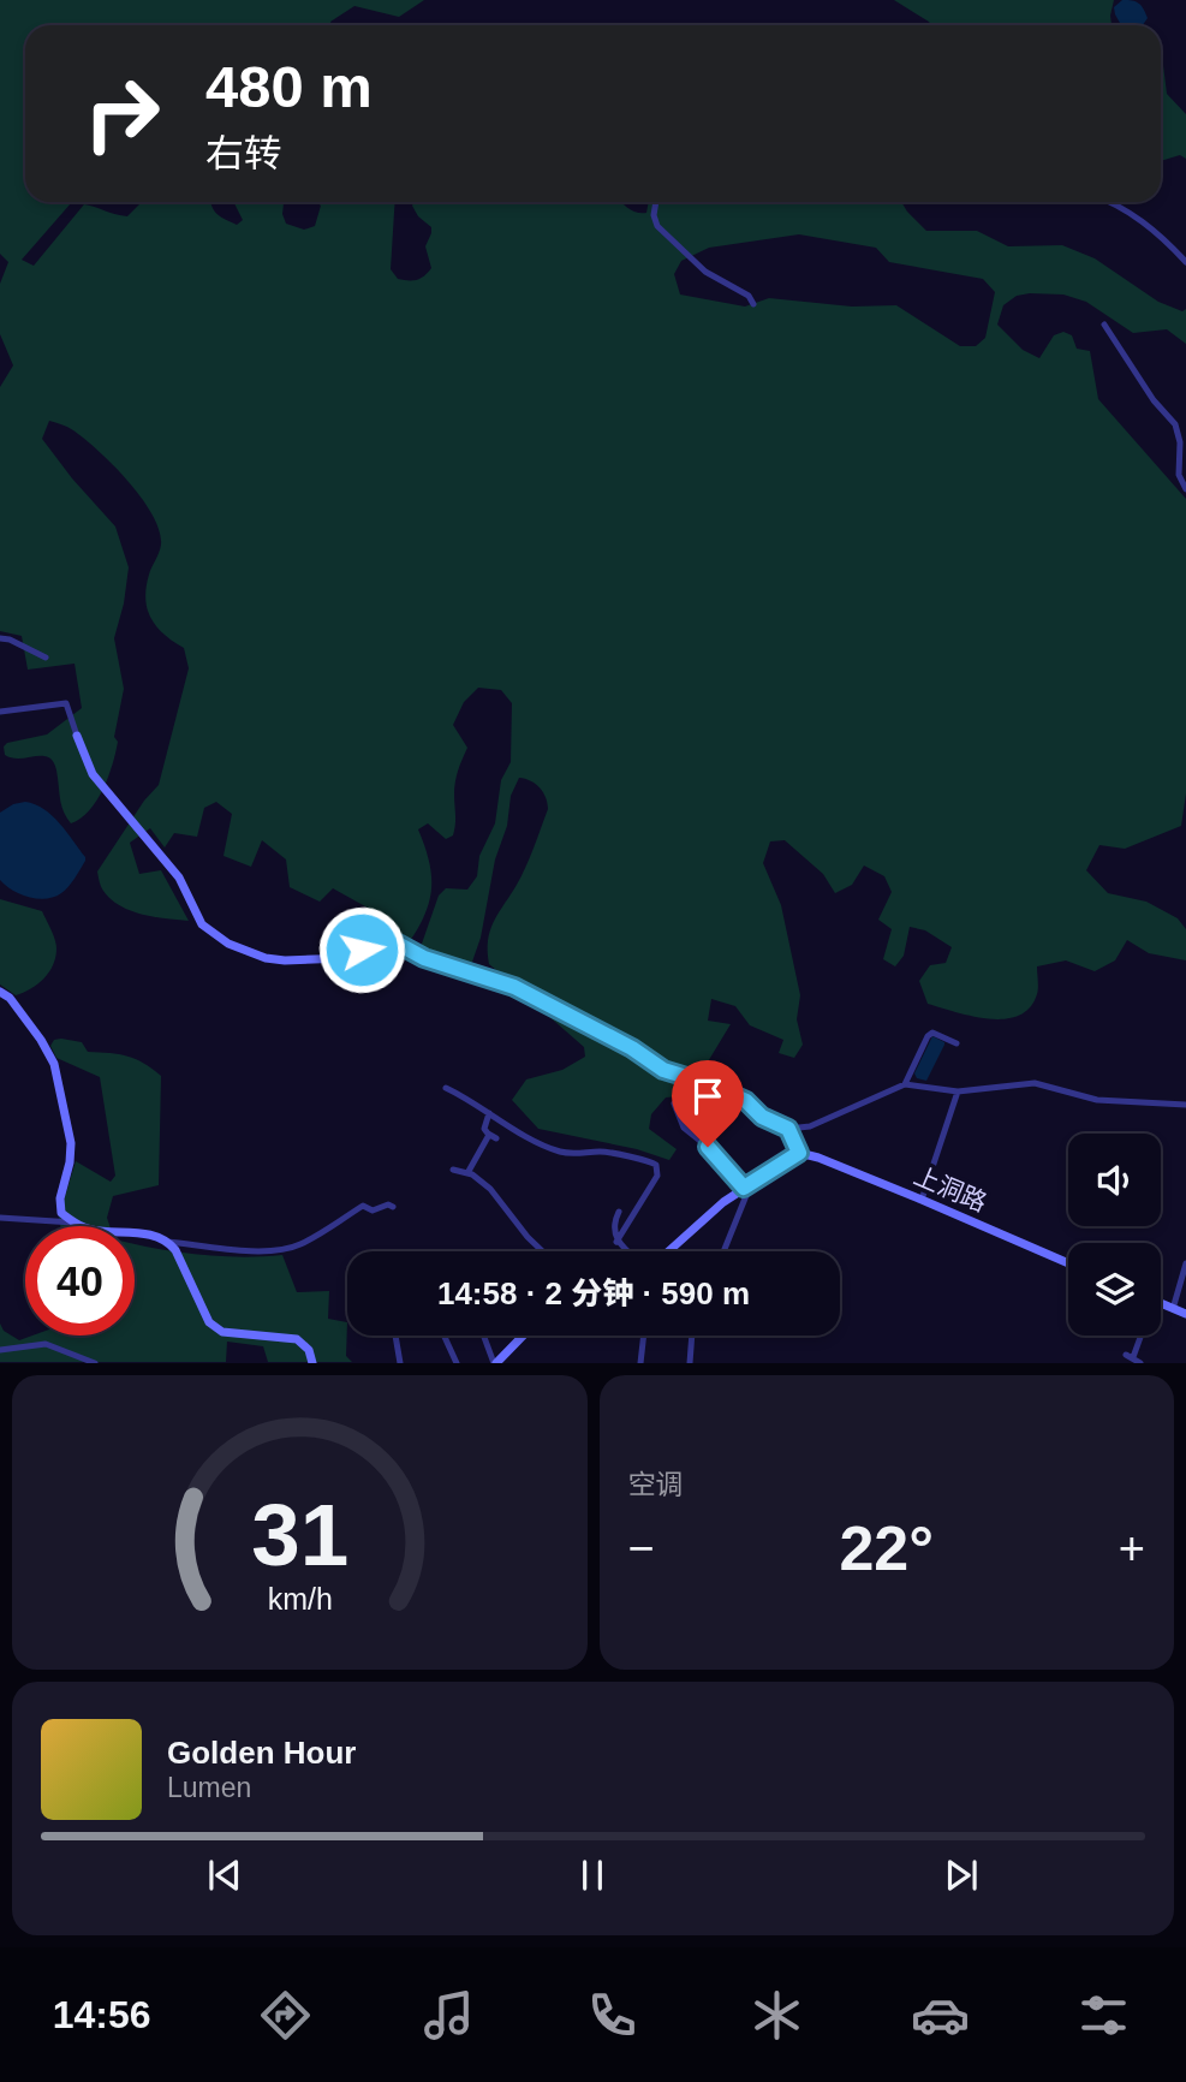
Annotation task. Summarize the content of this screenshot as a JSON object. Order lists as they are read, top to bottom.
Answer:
{
  "streets": {
    "street": ["上洞路"]
  },
  "page": {
    "turn": ["480 m", "右转"],
    "limit": "40",
    "trip": "14:58 · 2 分钟 · 590 m",
    "tile": "空调",
    "heat": ["−", "22°", "+"],
    "song": ["Golden Hour", "Lumen"],
    "tabs": "14:56",
    "gauge": ["31", "km/h"]
  }
}
